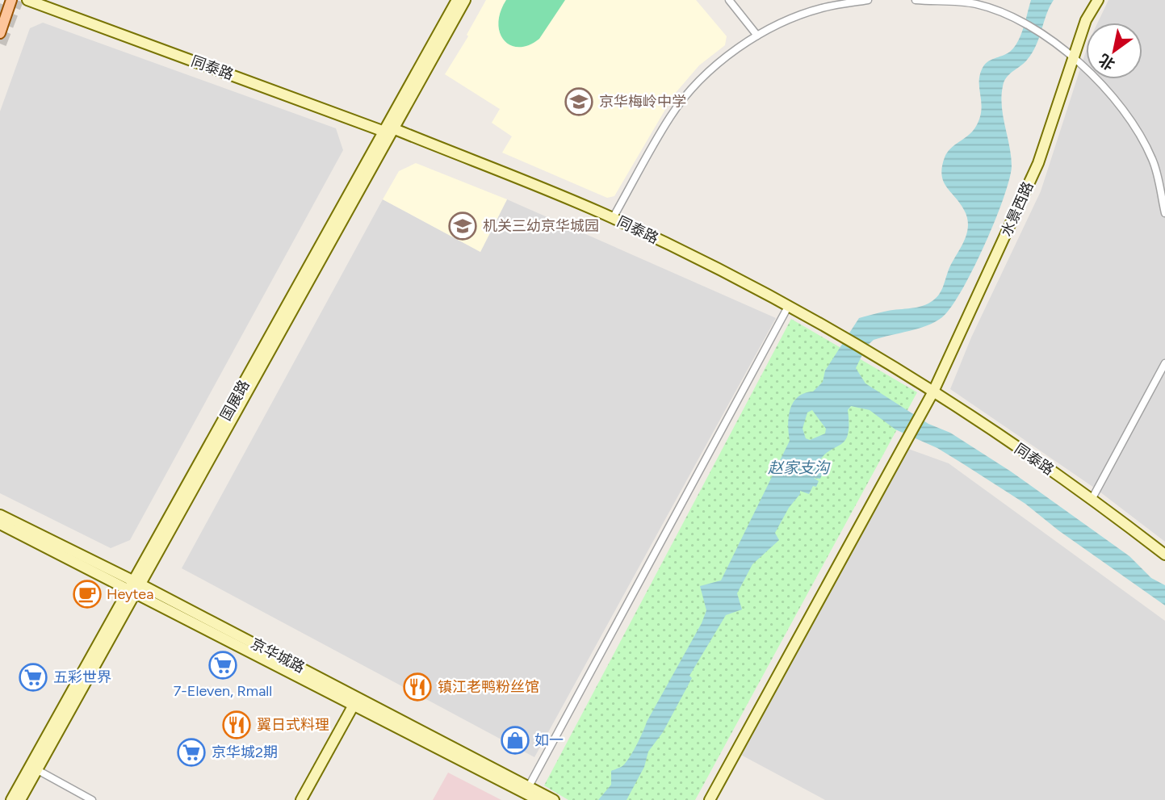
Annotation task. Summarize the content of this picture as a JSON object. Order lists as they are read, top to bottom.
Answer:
{
  "streets": {
    "street": [
      "同泰路",
      "水景西路",
      "国展路",
      "京华城路"
    ]
  },
  "crossings": [
    ["同泰路", "水景西路"],
    ["同泰路", "国展路"],
    ["国展路", "京华城路"]
  ],
  "water": ["赵家支沟"],
  "places": {
    "school or university": ["京华梅岭中学", "机关三幼京华城园"],
    "cafe": ["Heytea"],
    "supermarket": ["7-Eleven, Rmall", "五彩世界", "京华城2期"],
    "restaurant": ["镇江老鸭粉丝馆", "翼日式料理"],
    "shop": ["如一"]
  },
  "north": "bottom left"
}
